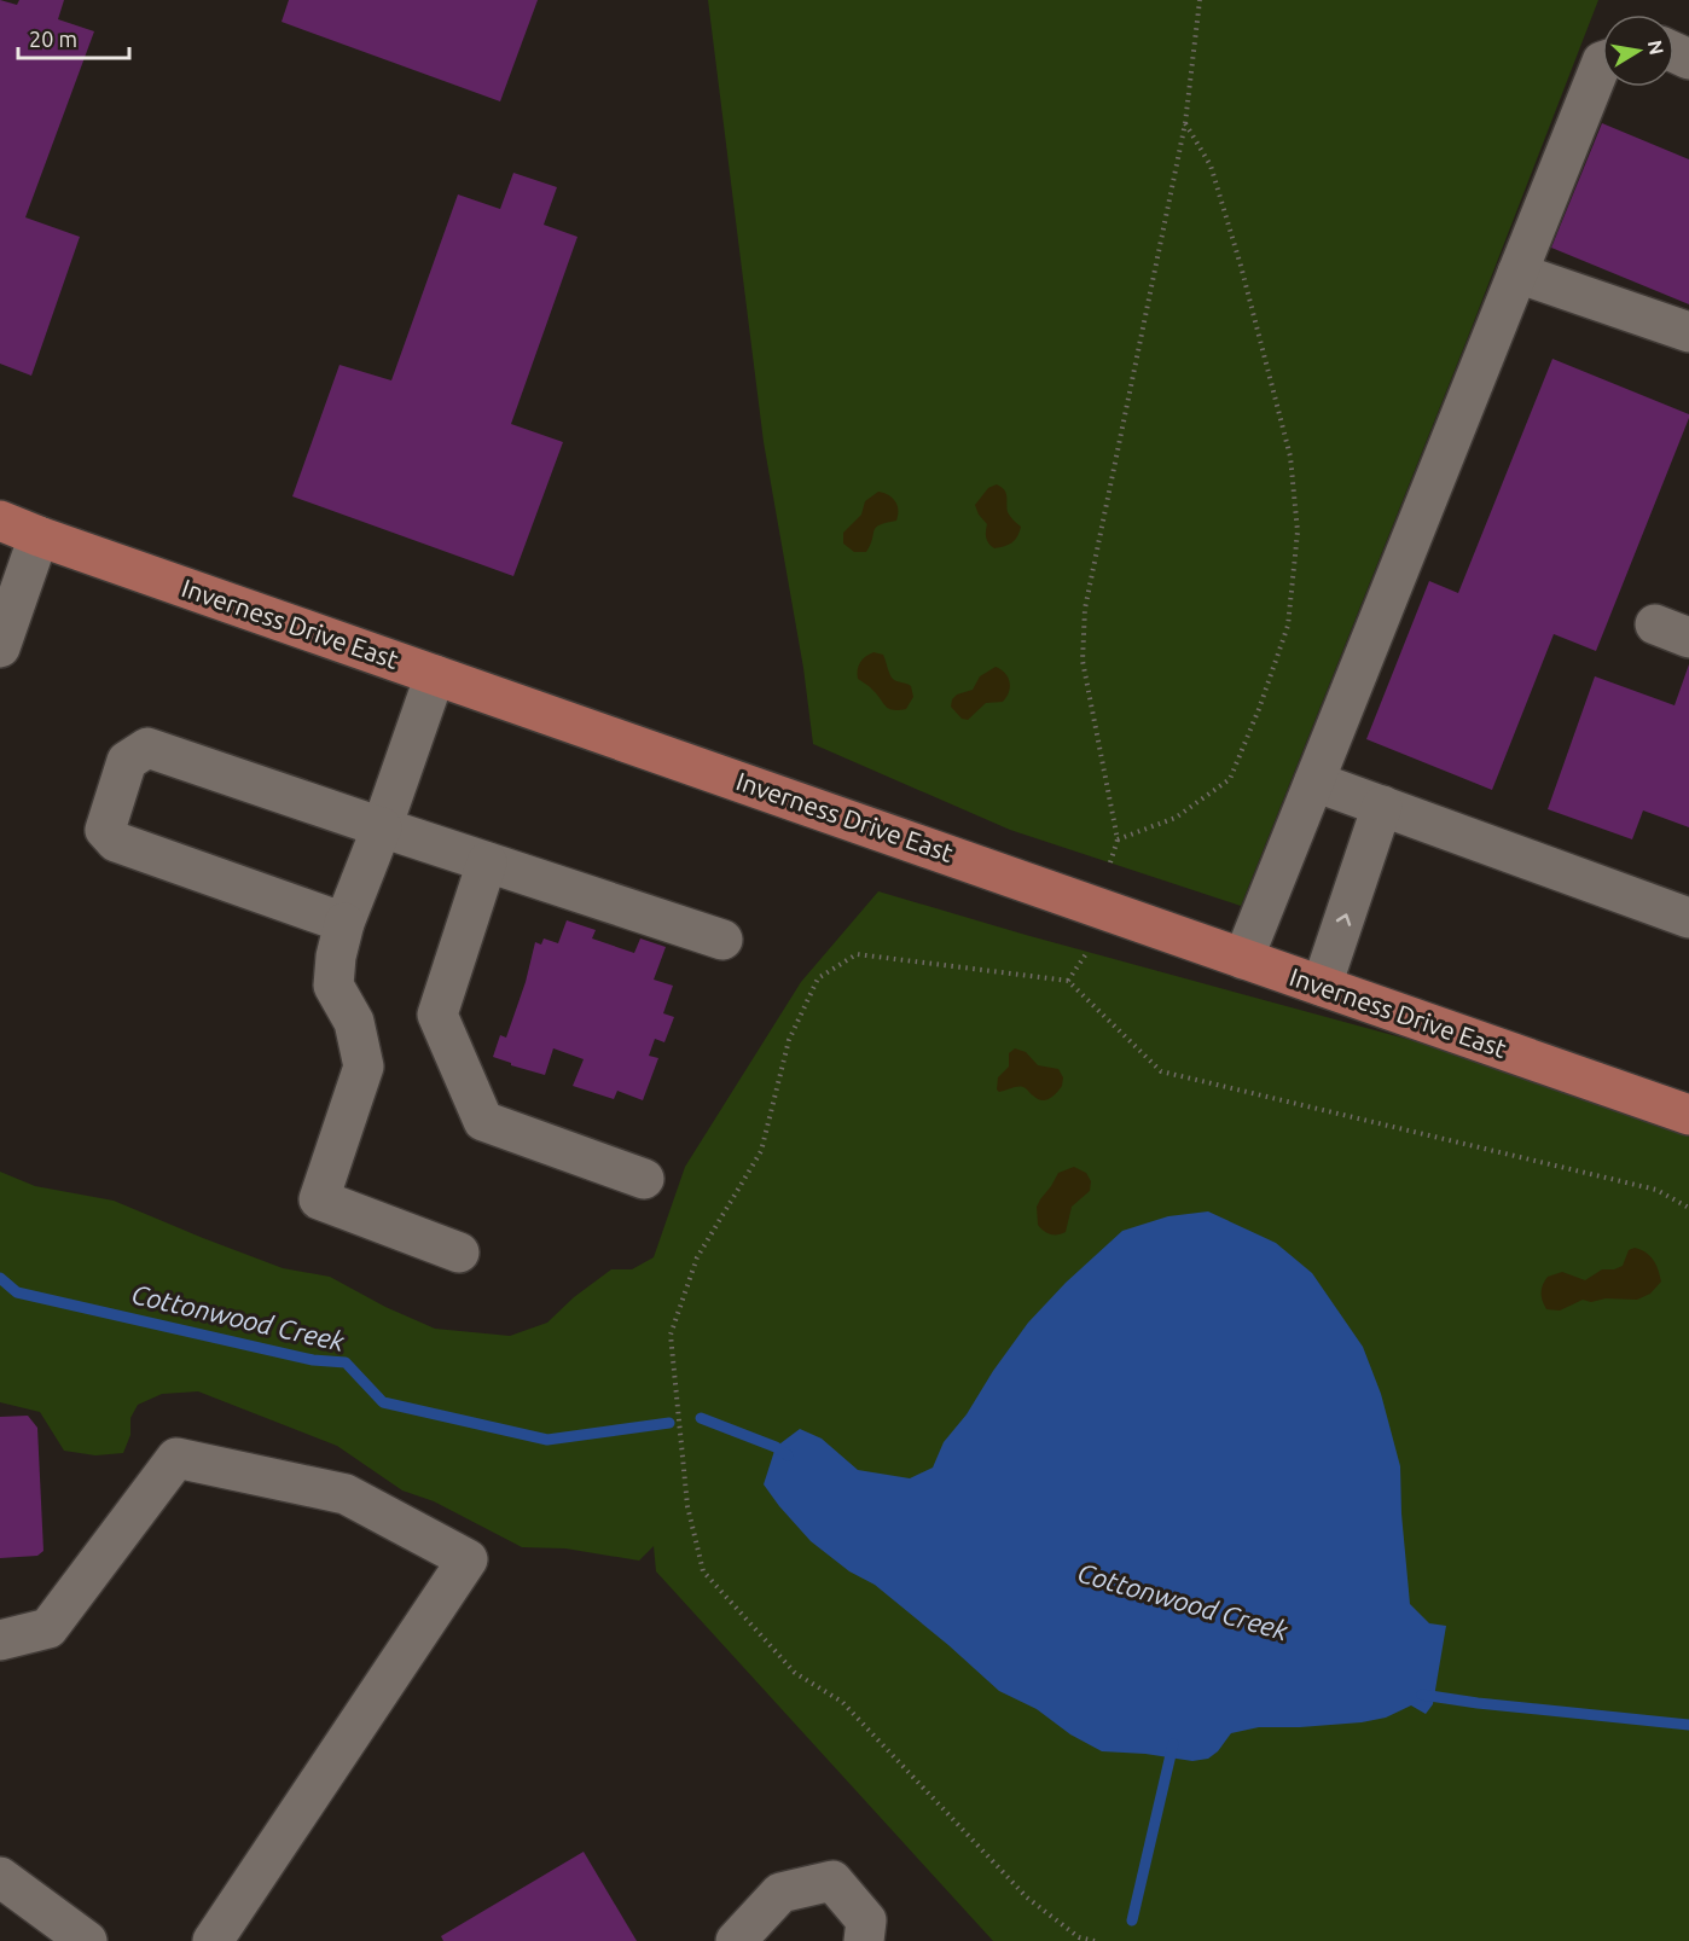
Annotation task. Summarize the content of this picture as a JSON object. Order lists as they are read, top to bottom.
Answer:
{
  "streets": {
    "main road": ["Inverness Drive East"]
  },
  "water": ["Cottonwood Creek"],
  "scale_bar": "20 m",
  "north": "right"
}
